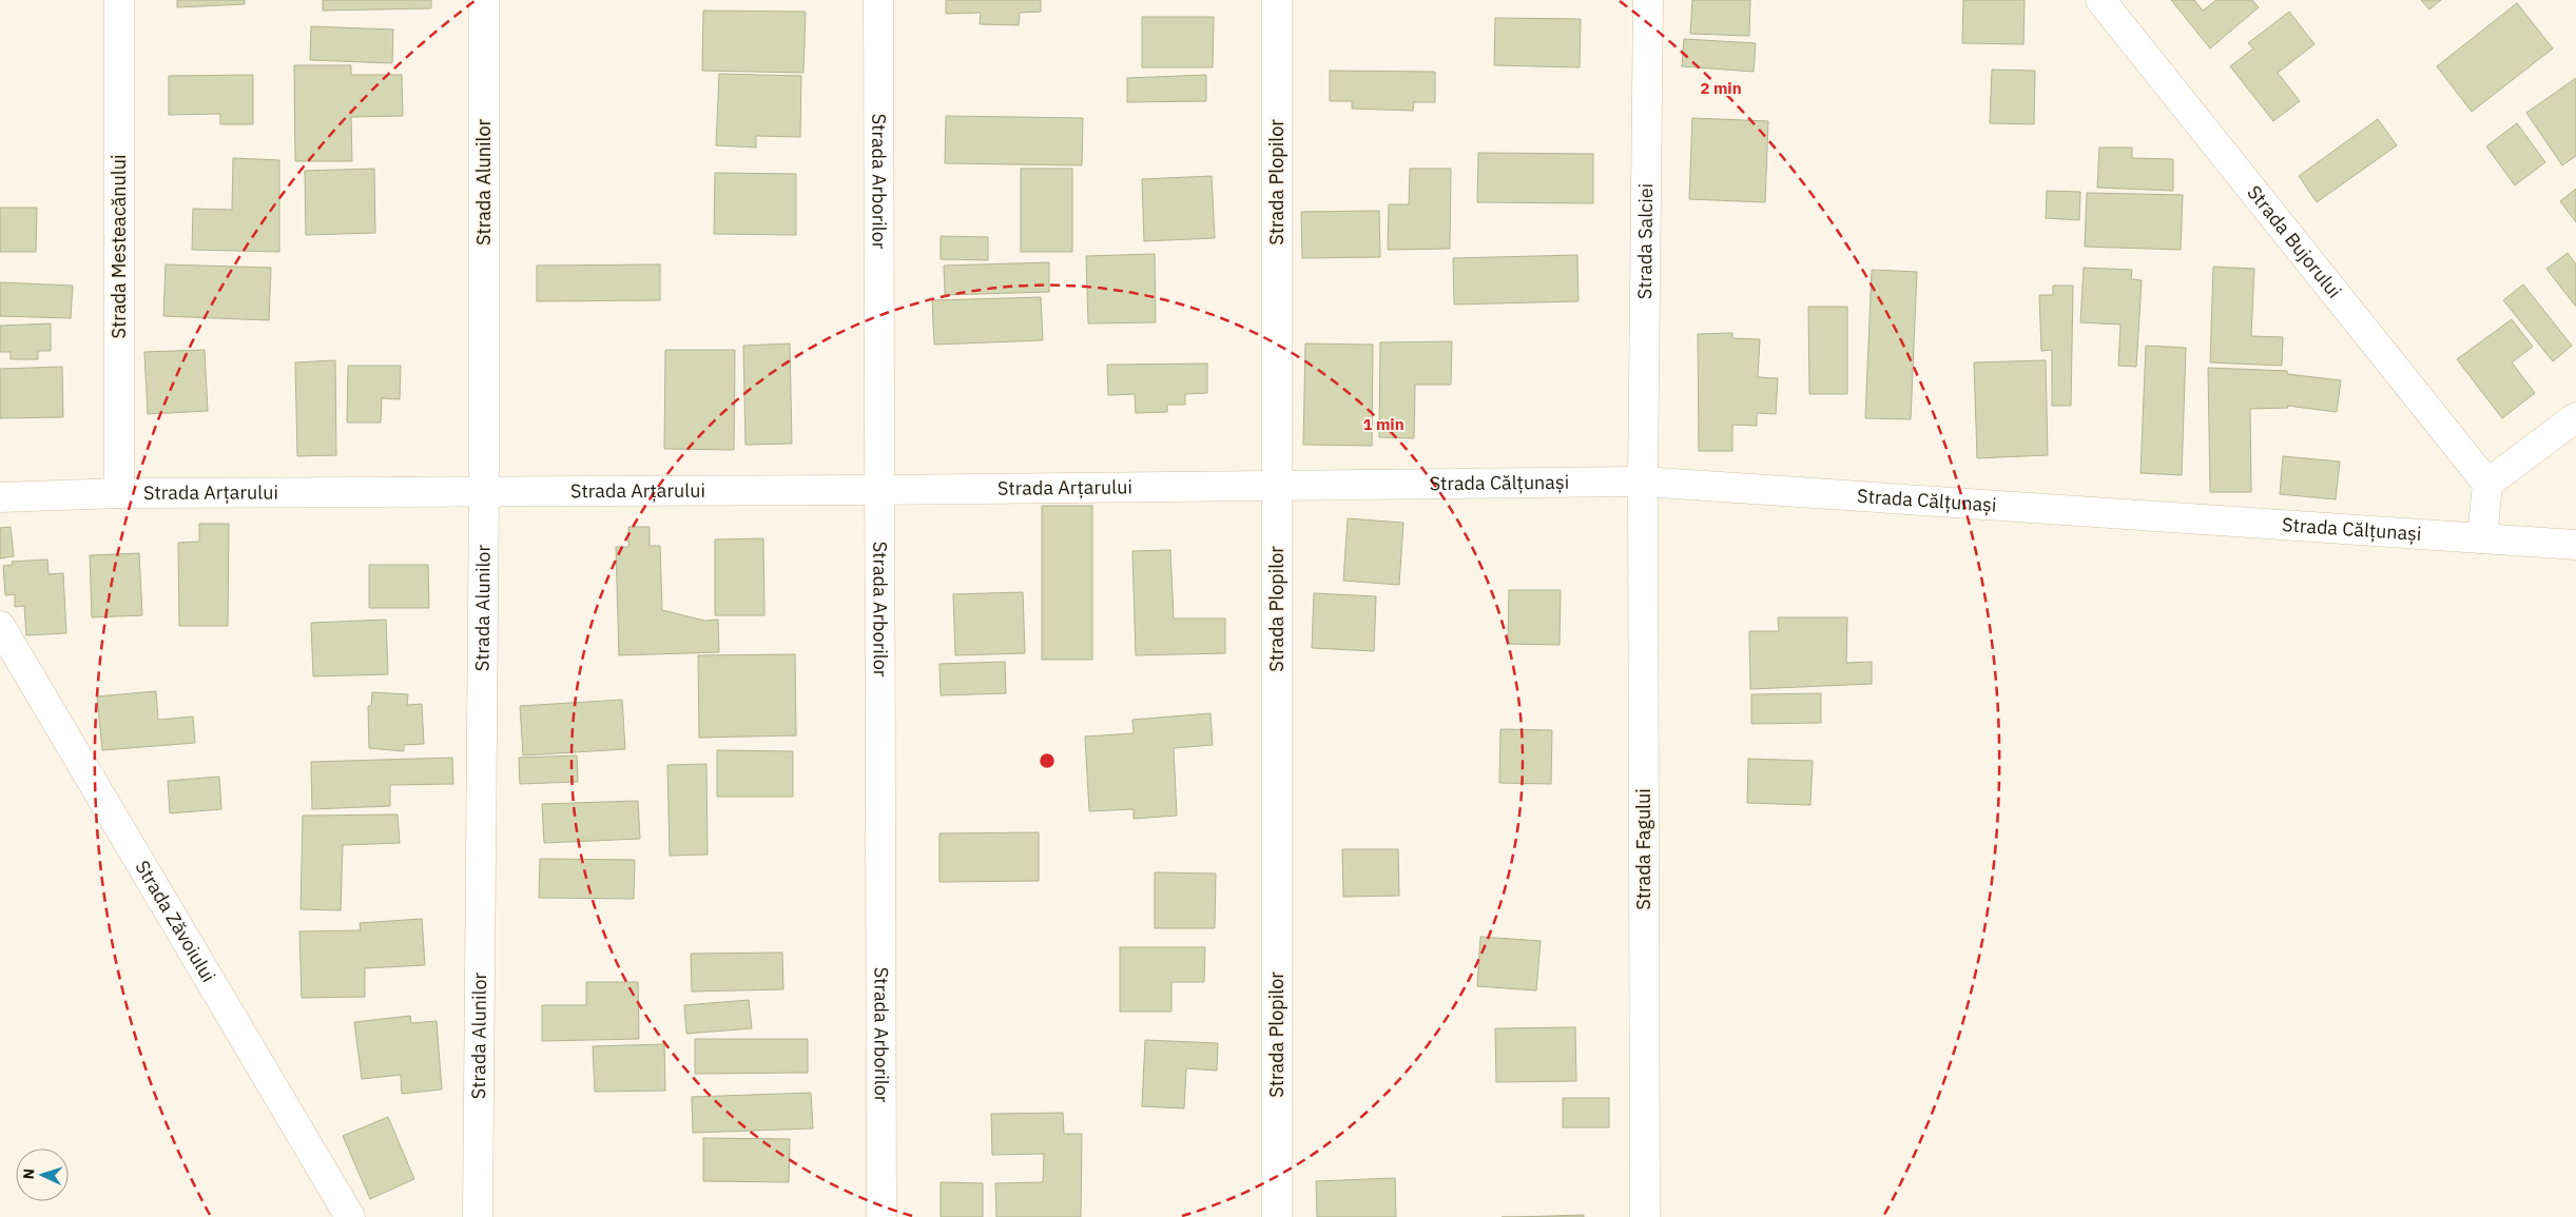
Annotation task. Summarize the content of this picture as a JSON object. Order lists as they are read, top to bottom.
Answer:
{
  "streets": {
    "street": [
      "Strada Alunilor",
      "Strada Arborilor",
      "Strada Plopilor",
      "Strada Salciei",
      "Strada Bujorului",
      "Strada Mesteacănului",
      "Strada Călțunași",
      "Strada Arțarului",
      "Strada Fagului",
      "Strada Zăvoiului"
    ]
  },
  "crossings": [
    ["Strada Alunilor", "Strada Arțarului"],
    ["Strada Arborilor", "Strada Arțarului"],
    ["Strada Plopilor", "Strada Călțunași"],
    ["Strada Plopilor", "Strada Arțarului"],
    ["Strada Salciei", "Strada Călțunași"],
    ["Strada Salciei", "Strada Fagului"],
    ["Strada Mesteacănului", "Strada Arțarului"],
    ["Strada Călțunași", "Strada Arțarului"],
    ["Strada Călțunași", "Strada Fagului"]
  ],
  "north": "left",
  "rings": ["2 min", "1 min"]
}
